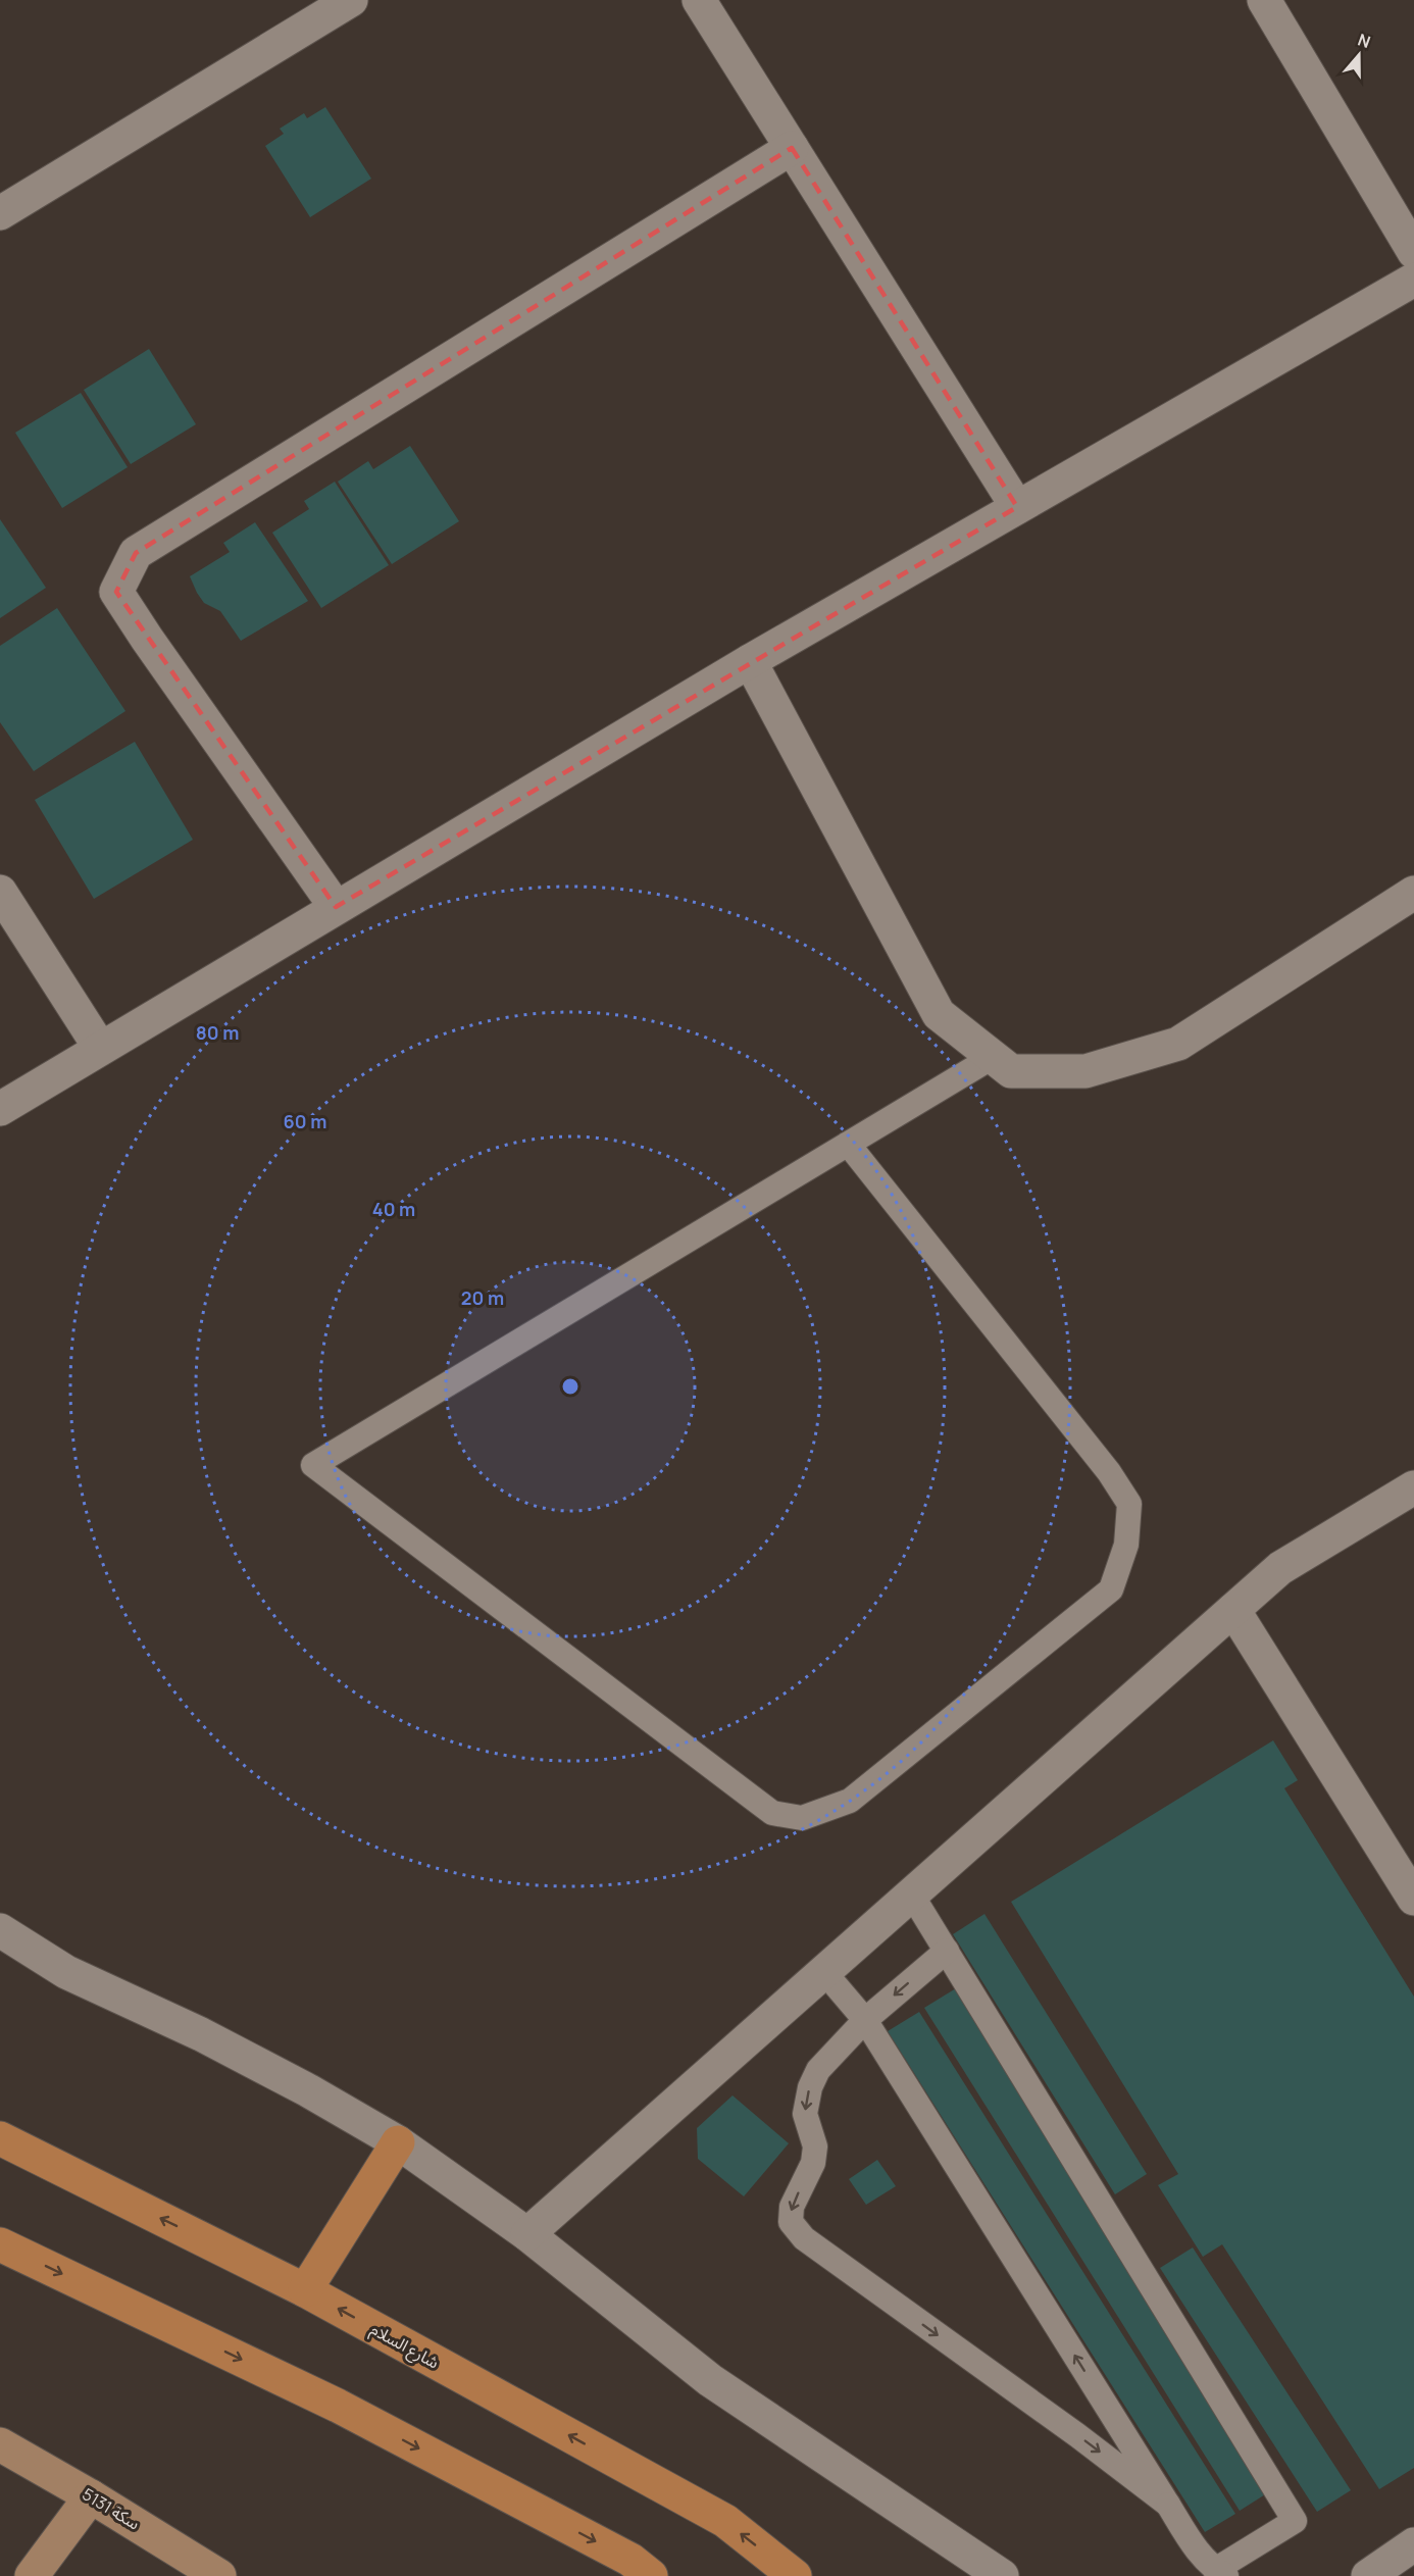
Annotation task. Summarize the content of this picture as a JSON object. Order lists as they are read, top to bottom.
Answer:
{
  "streets": {
    "main road": ["شارع السلام"],
    "street": ["سكة 5131"]
  },
  "north": "top",
  "rings": [
    "80 m",
    "60 m",
    "40 m",
    "20 m"
  ]
}
